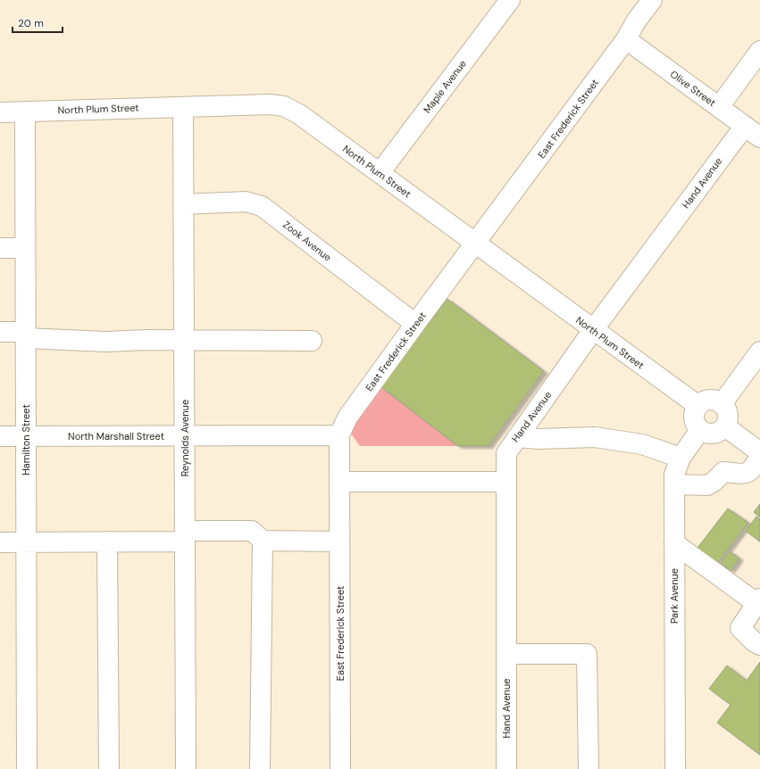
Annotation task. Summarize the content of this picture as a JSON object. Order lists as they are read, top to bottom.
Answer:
{
  "streets": {
    "street": [
      "Maple Avenue",
      "Olive Street",
      "North Plum Street",
      "East Frederick Street",
      "Hand Avenue",
      "Zook Avenue",
      "North Marshall Street",
      "Reynolds Avenue",
      "Hamilton Street",
      "Park Avenue"
    ]
  },
  "crossings": [
    ["Maple Avenue", "North Plum Street"],
    ["Olive Street", "East Frederick Street"],
    ["Olive Street", "Hand Avenue"],
    ["North Plum Street", "East Frederick Street"],
    ["North Plum Street", "Hand Avenue"],
    ["North Plum Street", "Reynolds Avenue"],
    ["North Plum Street", "Hamilton Street"],
    ["North Plum Street", "Park Avenue"],
    ["East Frederick Street", "Zook Avenue"],
    ["East Frederick Street", "North Marshall Street"],
    ["Zook Avenue", "Reynolds Avenue"],
    ["North Marshall Street", "Reynolds Avenue"],
    ["North Marshall Street", "Hamilton Street"]
  ],
  "scale_bar": "20 m"
}
